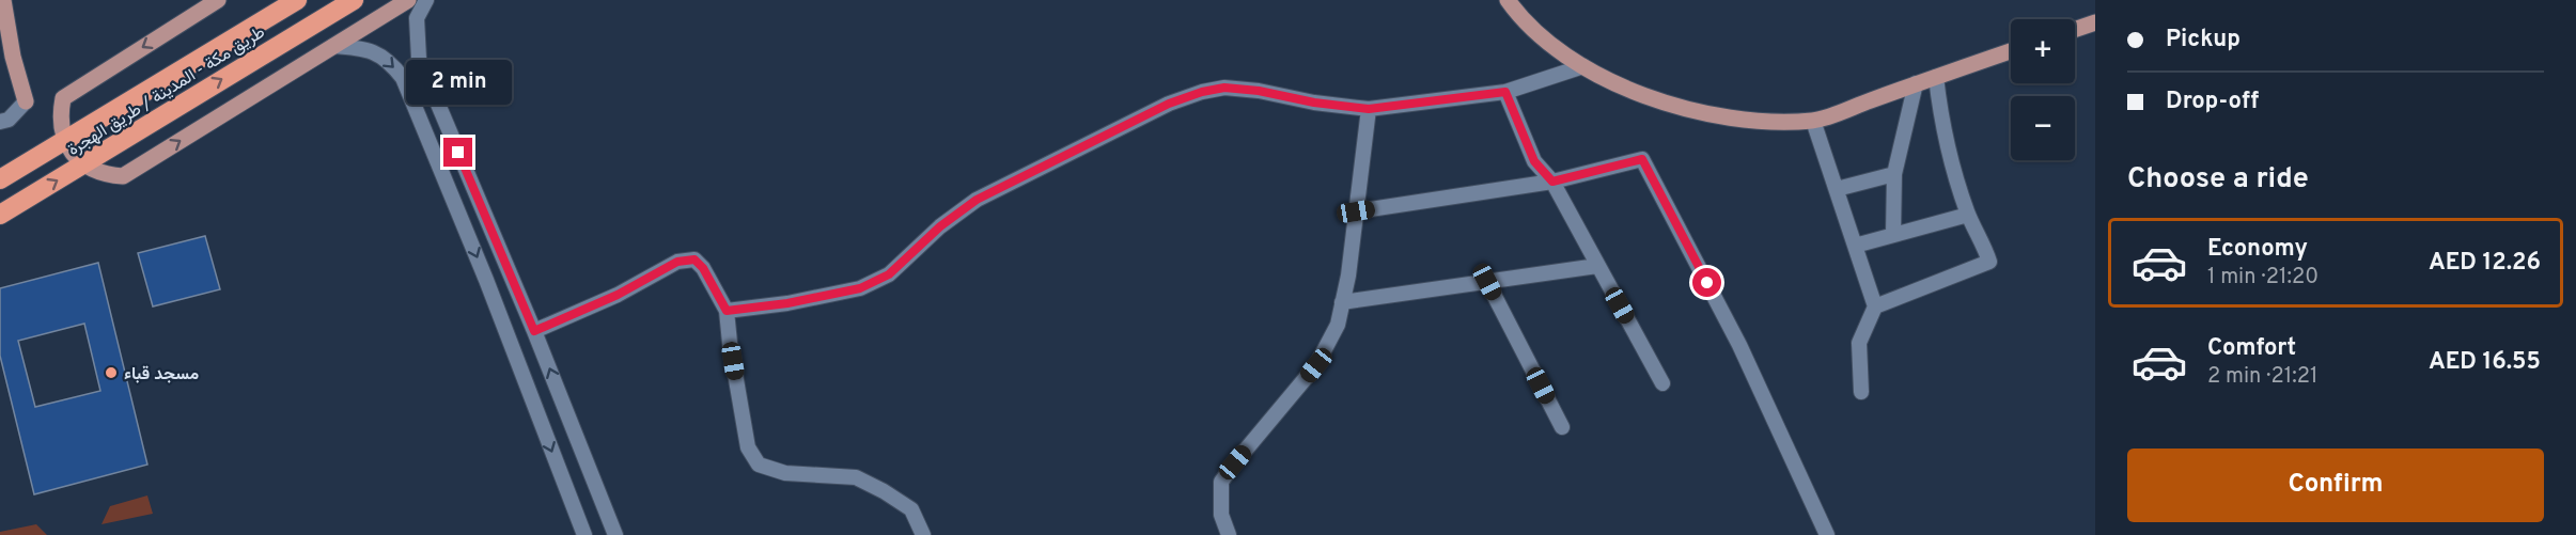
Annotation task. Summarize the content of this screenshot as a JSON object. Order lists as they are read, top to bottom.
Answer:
{
  "streets": {
    "highway": ["طريق مكة - المدينة / طريق الهجرة"]
  },
  "places": ["مسجد قباء"],
  "page": {
    "banner": ["Pickup", "Drop-off"],
    "map_buttons": ["+", "−"],
    "bubble": "2 min",
    "heading": "Choose a ride",
    "list": [
      {
        "name": "Economy",
        "note": "1 min · 21:20",
        "value": "AED 12.26"
      },
      {
        "name": "Comfort",
        "note": "2 min · 21:21",
        "value": "AED 16.55"
      }
    ],
    "buttons": "Confirm"
  }
}
